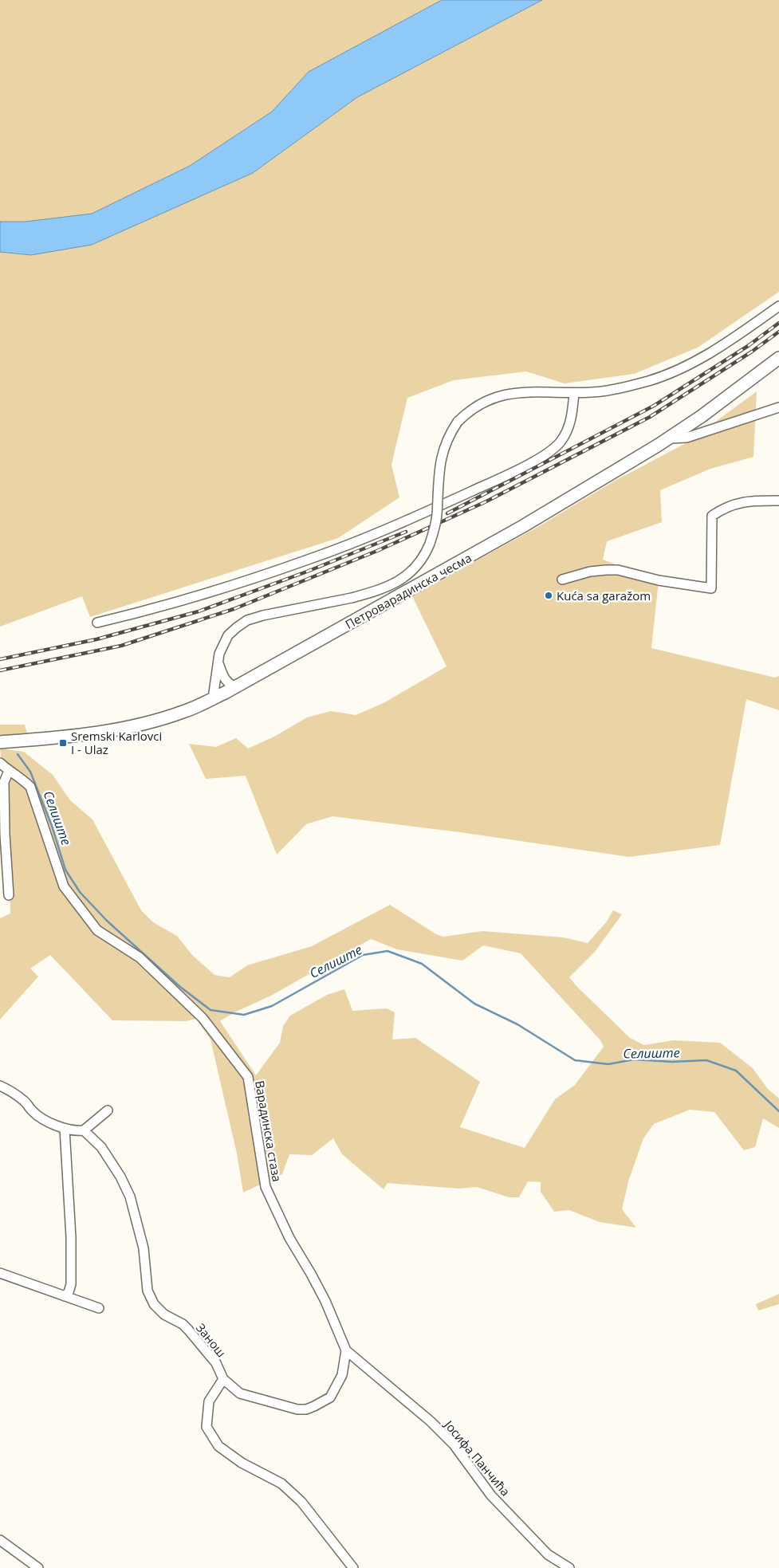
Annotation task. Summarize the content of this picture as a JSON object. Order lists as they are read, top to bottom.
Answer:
{
  "streets": {
    "main road": ["Петроварадинска чесма"],
    "street": ["Варадинска стаза", "Занош", "Јосифа Панчића"]
  },
  "crossings": [
    ["Варадинска стаза", "Занош"],
    ["Варадинска стаза", "Јосифа Панчића"],
    ["Занош", "Јосифа Панчића"]
  ],
  "water": ["Селиште"],
  "places": {
    "other": ["Kuća sa garažom"],
    "transit": ["Sremski Karlovci I - Ulaz"]
  }
}
